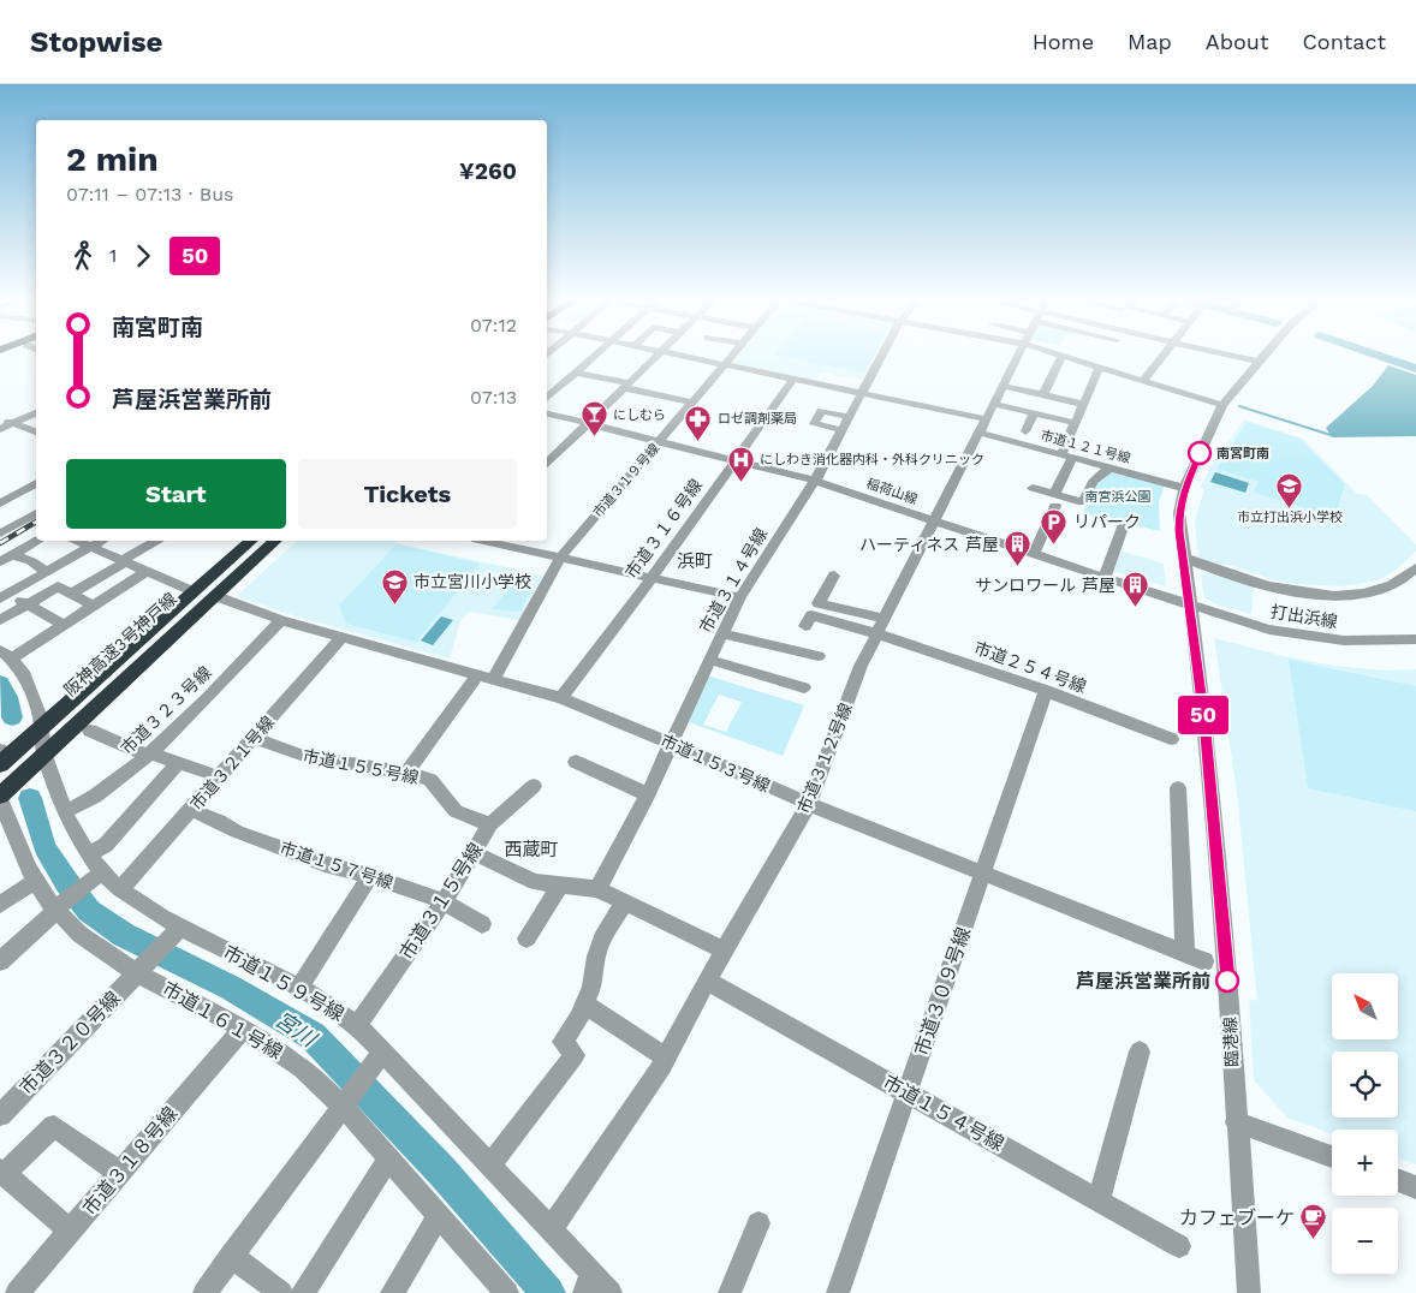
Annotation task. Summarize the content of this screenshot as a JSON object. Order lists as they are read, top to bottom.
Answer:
{
  "streets": {
    "highway": ["阪神高速3号神戸線"],
    "street": [
      "市道１２１号線",
      "市道３１９号線",
      "稲荷山線",
      "市道３１６号線",
      "市道３１４号線",
      "打出浜線",
      "市道２５４号線",
      "市道３２３号線",
      "市道３１２号線",
      "市道３２１号線",
      "市道１５３号線",
      "市道１５５号線",
      "市道１５７号線",
      "市道３１５号線",
      "市道１５９号線",
      "市道３０９号線",
      "市道１６１号線",
      "臨港線",
      "市道３２０号線",
      "市道１５４号線",
      "市道３１８号線"
    ]
  },
  "crossings": [
    ["市道１２１号線", "市道３１２号線"],
    ["市道１２１号線", "臨港線"],
    ["市道３１９号線", "稲荷山線"],
    ["市道３１９号線", "市道１５３号線"],
    ["市道３１９号線", "市道１５５号線"],
    ["稲荷山線", "市道３１６号線"],
    ["稲荷山線", "市道３１４号線"],
    ["稲荷山線", "打出浜線"],
    ["稲荷山線", "市道３１２号線"],
    ["稲荷山線", "臨港線"],
    ["市道３１６号線", "市道１５３号線"],
    ["市道３１４号線", "市道１５３号線"],
    ["打出浜線", "臨港線"],
    ["市道２５４号線", "市道３１２号線"],
    ["市道２５４号線", "市道３０９号線"],
    ["市道３２３号線", "市道１５３号線"],
    ["市道３２３号線", "市道１５９号線"],
    ["市道３１２号線", "市道１５３号線"],
    ["市道３１２号線", "市道１５９号線"],
    ["市道３１２号線", "市道１５４号線"],
    ["市道３２１号線", "市道１５３号線"],
    ["市道３２１号線", "市道１５５号線"],
    ["市道３２１号線", "市道１５７号線"],
    ["市道３２１号線", "市道１５９号線"],
    ["市道１５３号線", "市道３０９号線"],
    ["市道１５５号線", "市道３１５号線"],
    ["市道１５７号線", "市道３１５号線"],
    ["市道３１５号線", "市道１５９号線"],
    ["市道１５９号線", "市道３２０号線"],
    ["市道３０９号線", "市道１５４号線"],
    ["市道１６１号線", "市道３２０号線"],
    ["市道１６１号線", "市道３１８号線"]
  ],
  "districts": ["浜町", "西蔵町"],
  "water": ["宮川"],
  "parks": ["南宮浜公園"],
  "places": {
    "bar": ["にしむら"],
    "pharmacy": ["ロゼ調剤薬局"],
    "other": ["南宮町南", "芦屋浜営業所前"],
    "hospital": ["にしわき消化器内科・外科クリニック"],
    "school or university": ["市立打出浜小学校", "市立宮川小学校"],
    "parking": ["リパーク"],
    "building": ["ハーティネス 芦屋", "サンロワール 芦屋"],
    "cafe": ["カフェブーケ"]
  },
  "lines": ["bus line 50"],
  "north": "top left",
  "page": {
    "header": "Stopwise",
    "nav": [
      "Home",
      "Map",
      "About",
      "Contact"
    ],
    "on_map": "50",
    "heading": ["2 min", "07:11 – 07:13 · Bus", "¥260"],
    "legs": ["1", "50"],
    "list": [
      {
        "name": "南宮町南",
        "value": "07:12"
      },
      {
        "name": "芦屋浜営業所前",
        "value": "07:13"
      }
    ],
    "buttons": ["Start", "Tickets"],
    "map_buttons": ["+", "−"]
  }
}
